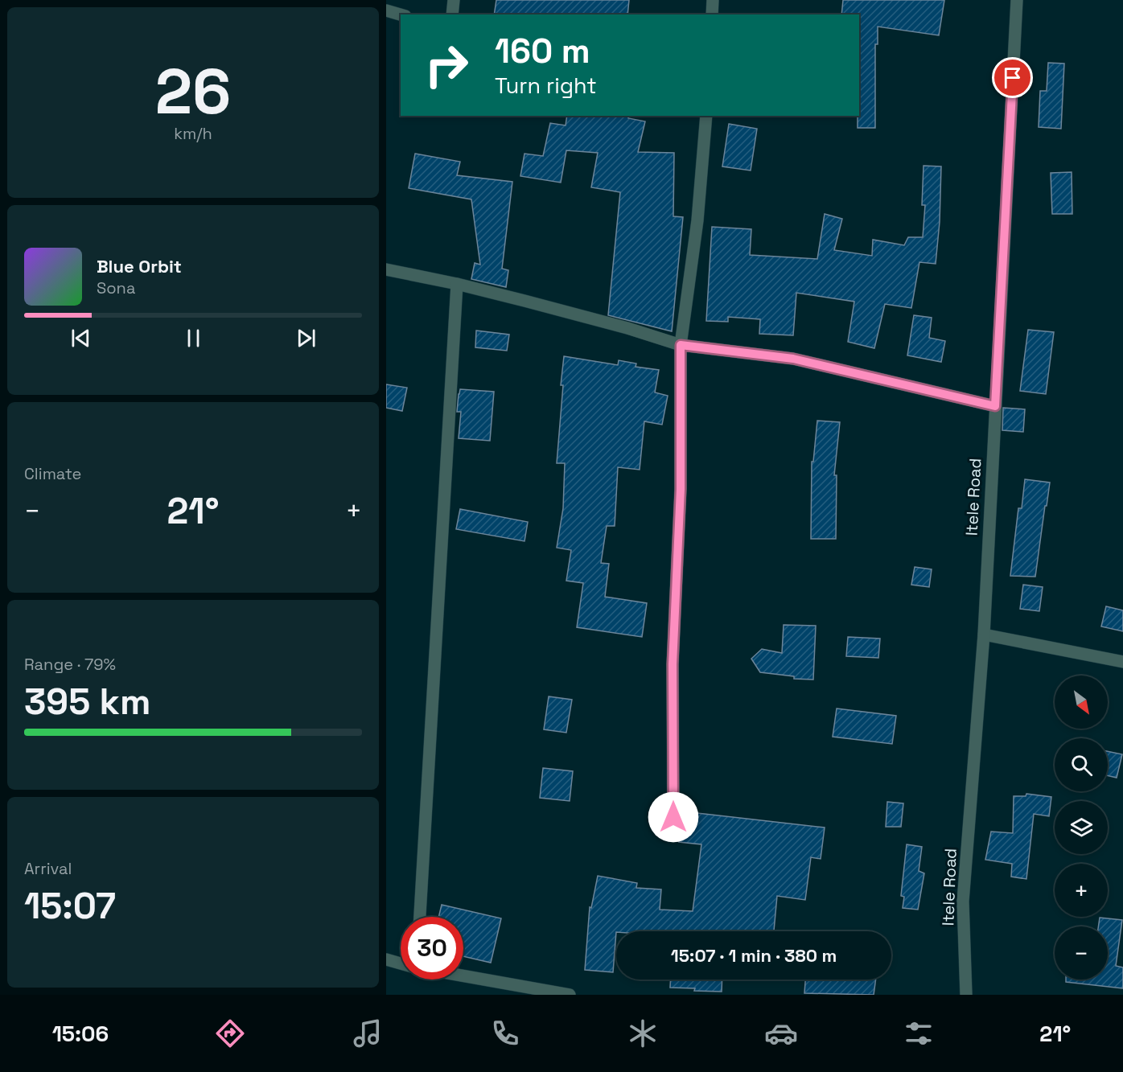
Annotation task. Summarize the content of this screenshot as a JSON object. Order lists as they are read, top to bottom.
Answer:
{
  "streets": {
    "street": ["Itele Road"]
  },
  "north": "bottom right",
  "page": {
    "tile": [
      ["26", "km/h"],
      "Climate",
      ["Range · 79%", "395 km"],
      ["Arrival", "15:07"]
    ],
    "turn": ["160 m", "Turn right"],
    "song": ["Blue Orbit", "Sona"],
    "heat": ["−", "21°", "+"],
    "map_buttons": ["+", "−"],
    "limit": "30",
    "trip": "15:07 · 1 min · 380 m",
    "tabs": ["15:06", "21°"]
  }
}
